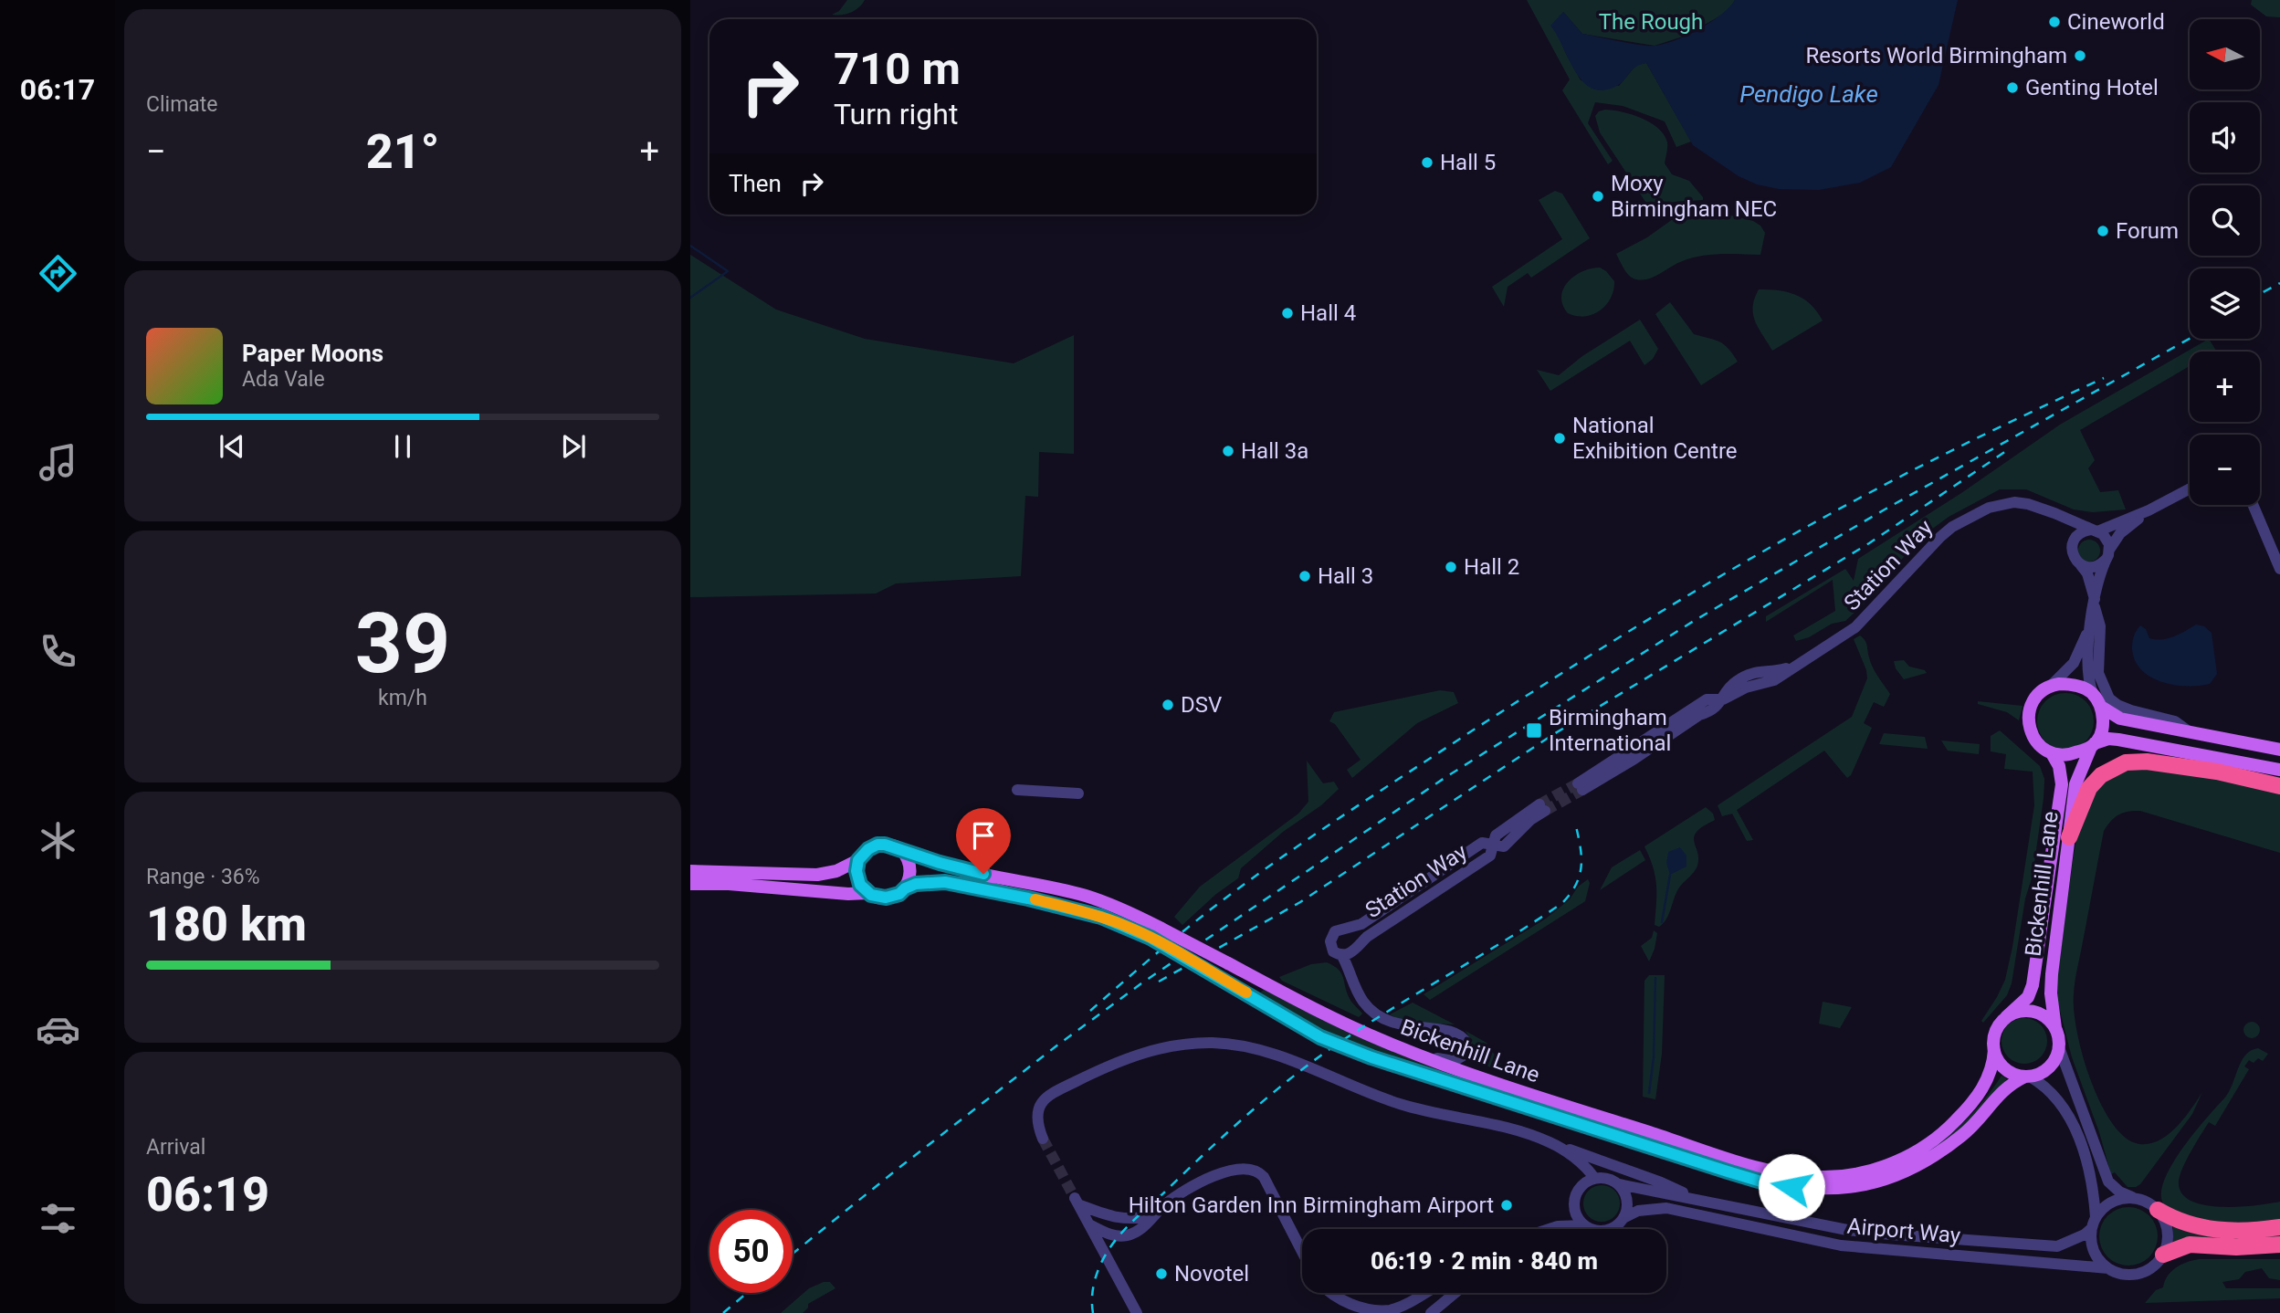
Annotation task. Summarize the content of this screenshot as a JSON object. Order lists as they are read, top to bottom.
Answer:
{
  "streets": {
    "main road": ["Bickenhill Lane"],
    "street": ["Station Way", "Airport Way"]
  },
  "water": ["Pendigo Lake"],
  "parks": ["The Rough"],
  "places": {
    "other": [
      "Cineworld",
      "Resorts World Birmingham",
      "Genting Hotel",
      "Hall 5",
      "Moxy Birmingham NEC",
      "Forum",
      "Hall 4",
      "National Exhibition Centre",
      "Hall 3a",
      "Hall 2",
      "Hall 3",
      "DSV",
      "Hilton Garden Inn Birmingham Airport",
      "Novotel"
    ],
    "transit": ["Birmingham International"]
  },
  "north": "left",
  "page": {
    "tabs": "06:17",
    "tile": [
      "Climate",
      ["39", "km/h"],
      ["Range · 36%", "180 km"],
      ["Arrival", "06:19"]
    ],
    "map_buttons": ["+", "−"],
    "turn": ["710 m", "Turn right"],
    "heat": ["−", "21°", "+"],
    "then": "Then",
    "song": ["Paper Moons", "Ada Vale"],
    "limit": "50",
    "trip": "06:19 · 2 min · 840 m"
  }
}
